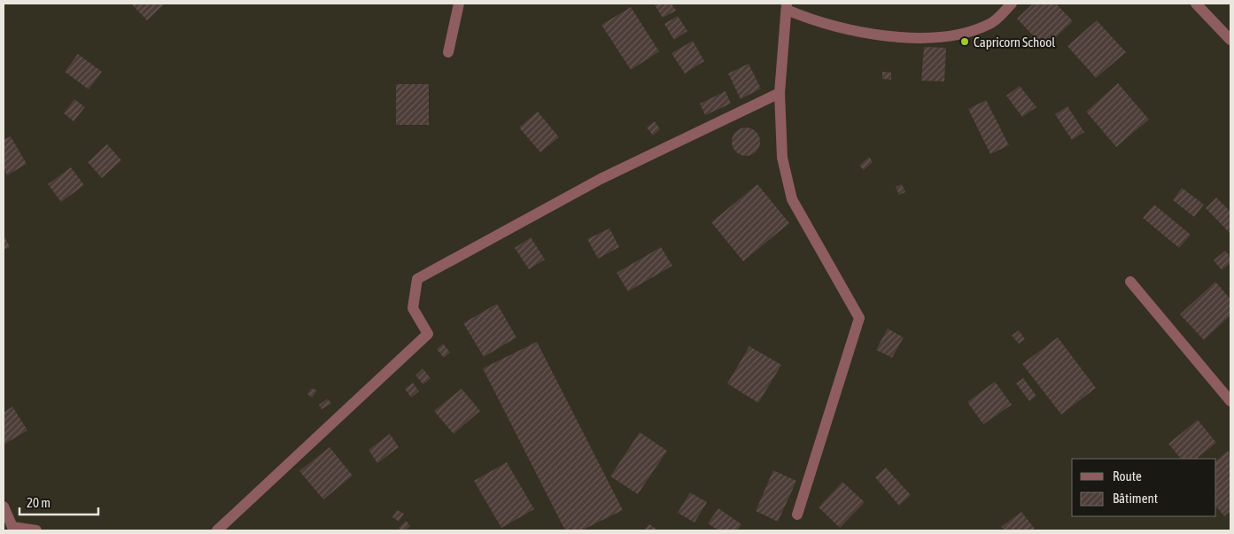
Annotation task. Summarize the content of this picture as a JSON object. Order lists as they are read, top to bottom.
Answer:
{
  "places": ["Capricorn School"],
  "legend": ["Route", "Bâtiment"],
  "scale_bar": "20 m"
}
